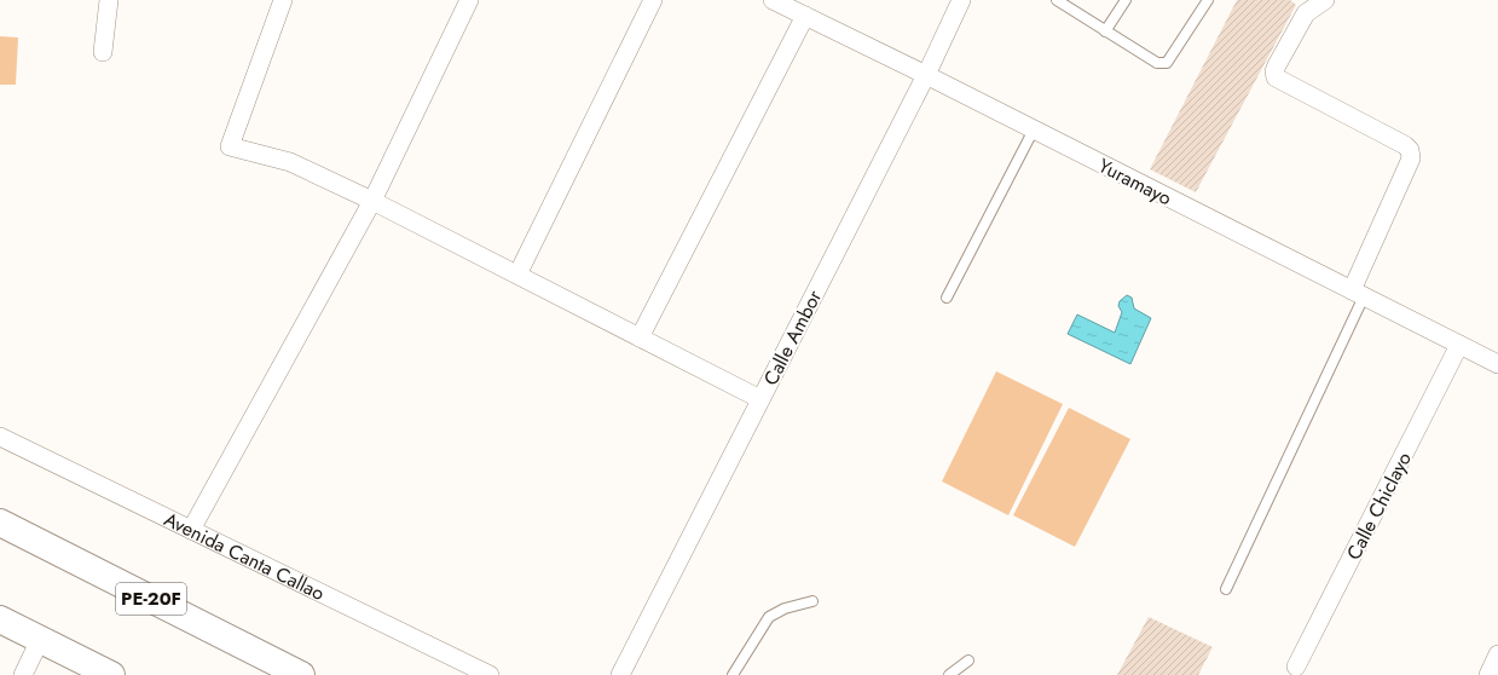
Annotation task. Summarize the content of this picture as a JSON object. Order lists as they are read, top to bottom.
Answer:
{
  "streets": {
    "main road": ["PE-20F"],
    "street": [
      "Yuramayo",
      "Calle Ambor",
      "Calle Chiclayo",
      "Avenida Canta Callao"
    ]
  },
  "crossings": [
    ["Yuramayo", "Calle Ambor"],
    ["Yuramayo", "Calle Chiclayo"]
  ]
}
